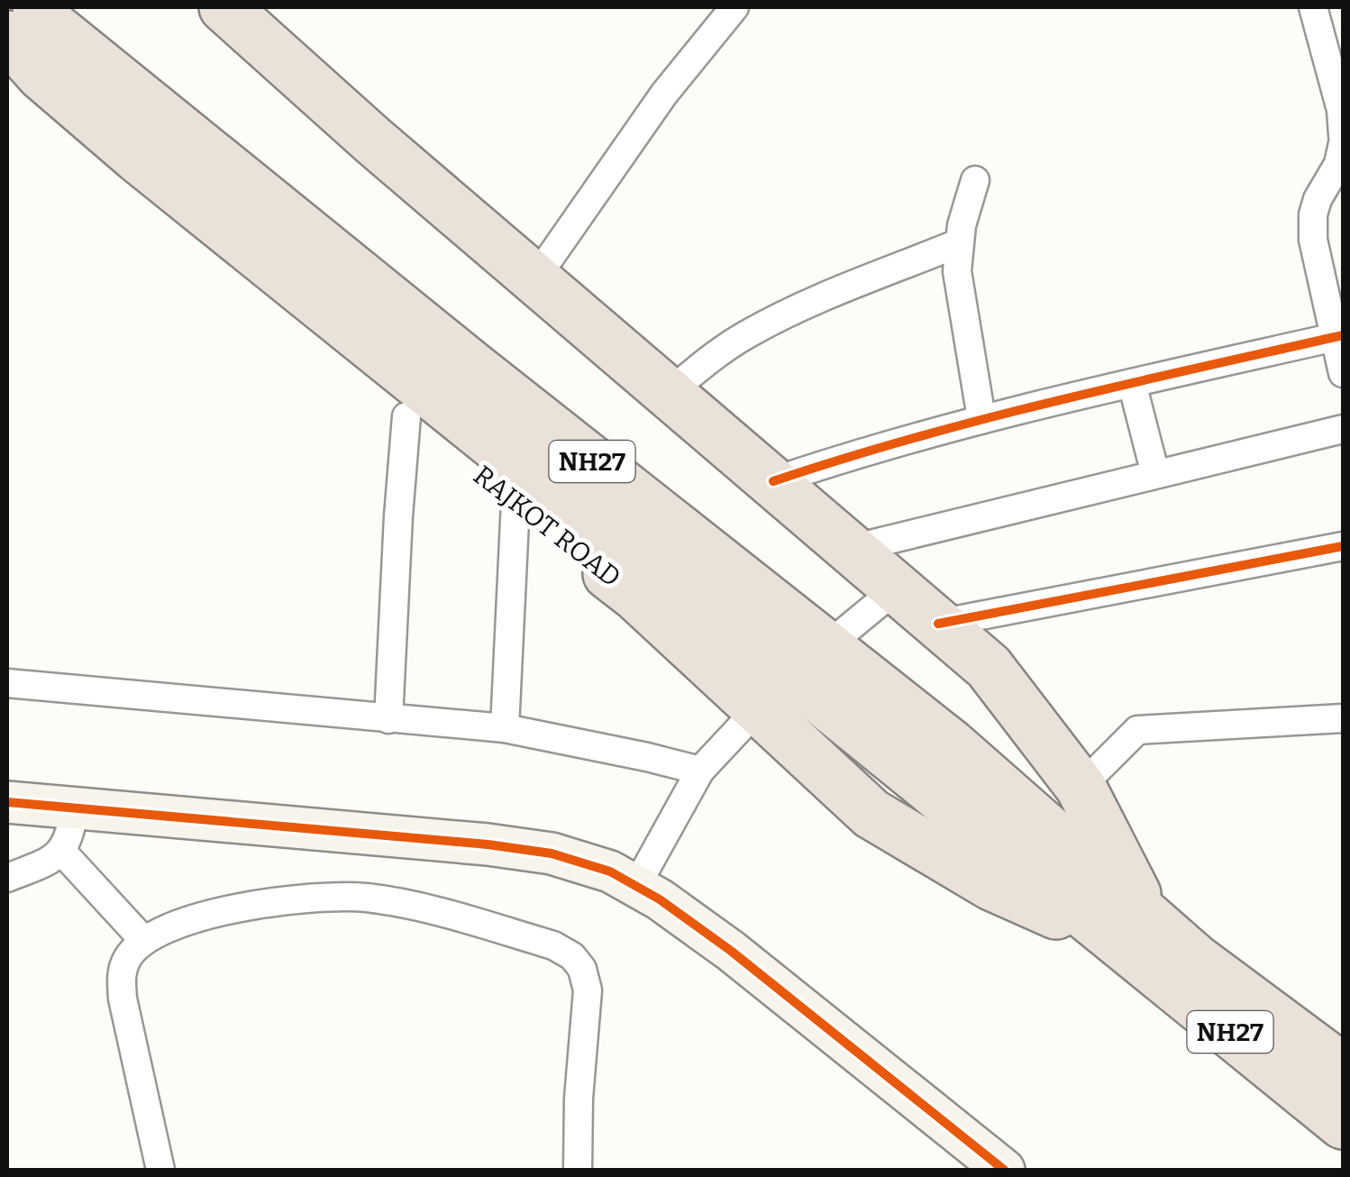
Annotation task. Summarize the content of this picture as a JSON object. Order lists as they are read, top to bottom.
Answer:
{
  "streets": {
    "highway": ["NH27", "RAJKOT ROAD"]
  },
  "crossings": [
    ["NH27", "RAJKOT ROAD"]
  ]
}
